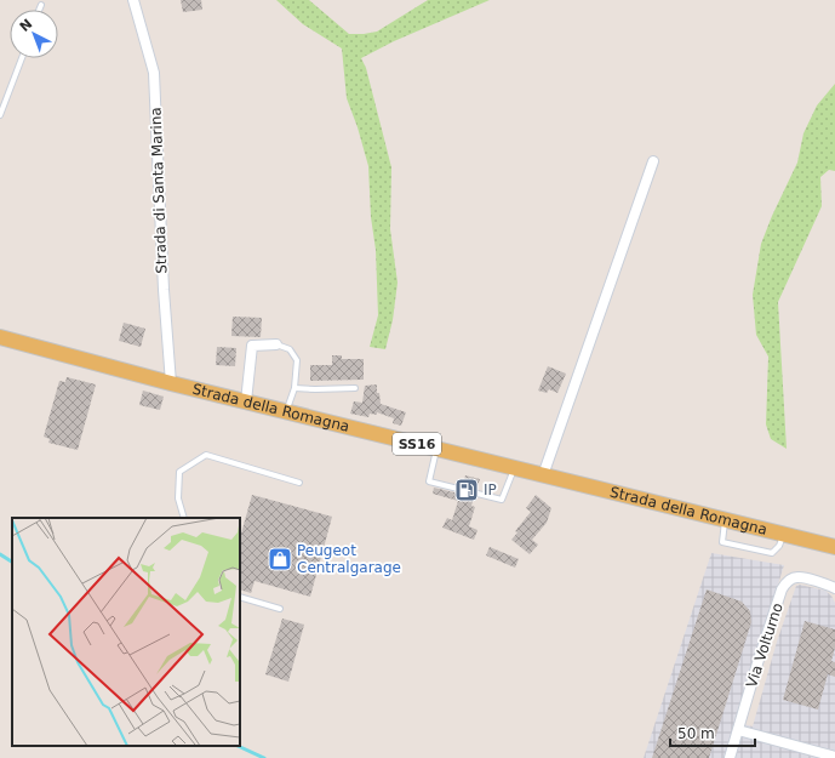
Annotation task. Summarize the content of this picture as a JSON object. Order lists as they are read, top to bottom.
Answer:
{
  "streets": {
    "main road": ["Strada della Romagna", "SS16"],
    "street": ["Strada di Santa Marina", "Via Volturno"]
  },
  "crossings": [
    ["Strada di Santa Marina", "Strada della Romagna"]
  ],
  "places": {
    "fuel station": ["IP"],
    "shop": ["Peugeot Centralgarage"]
  },
  "scale_bar": "50 m",
  "north": "top left"
}
